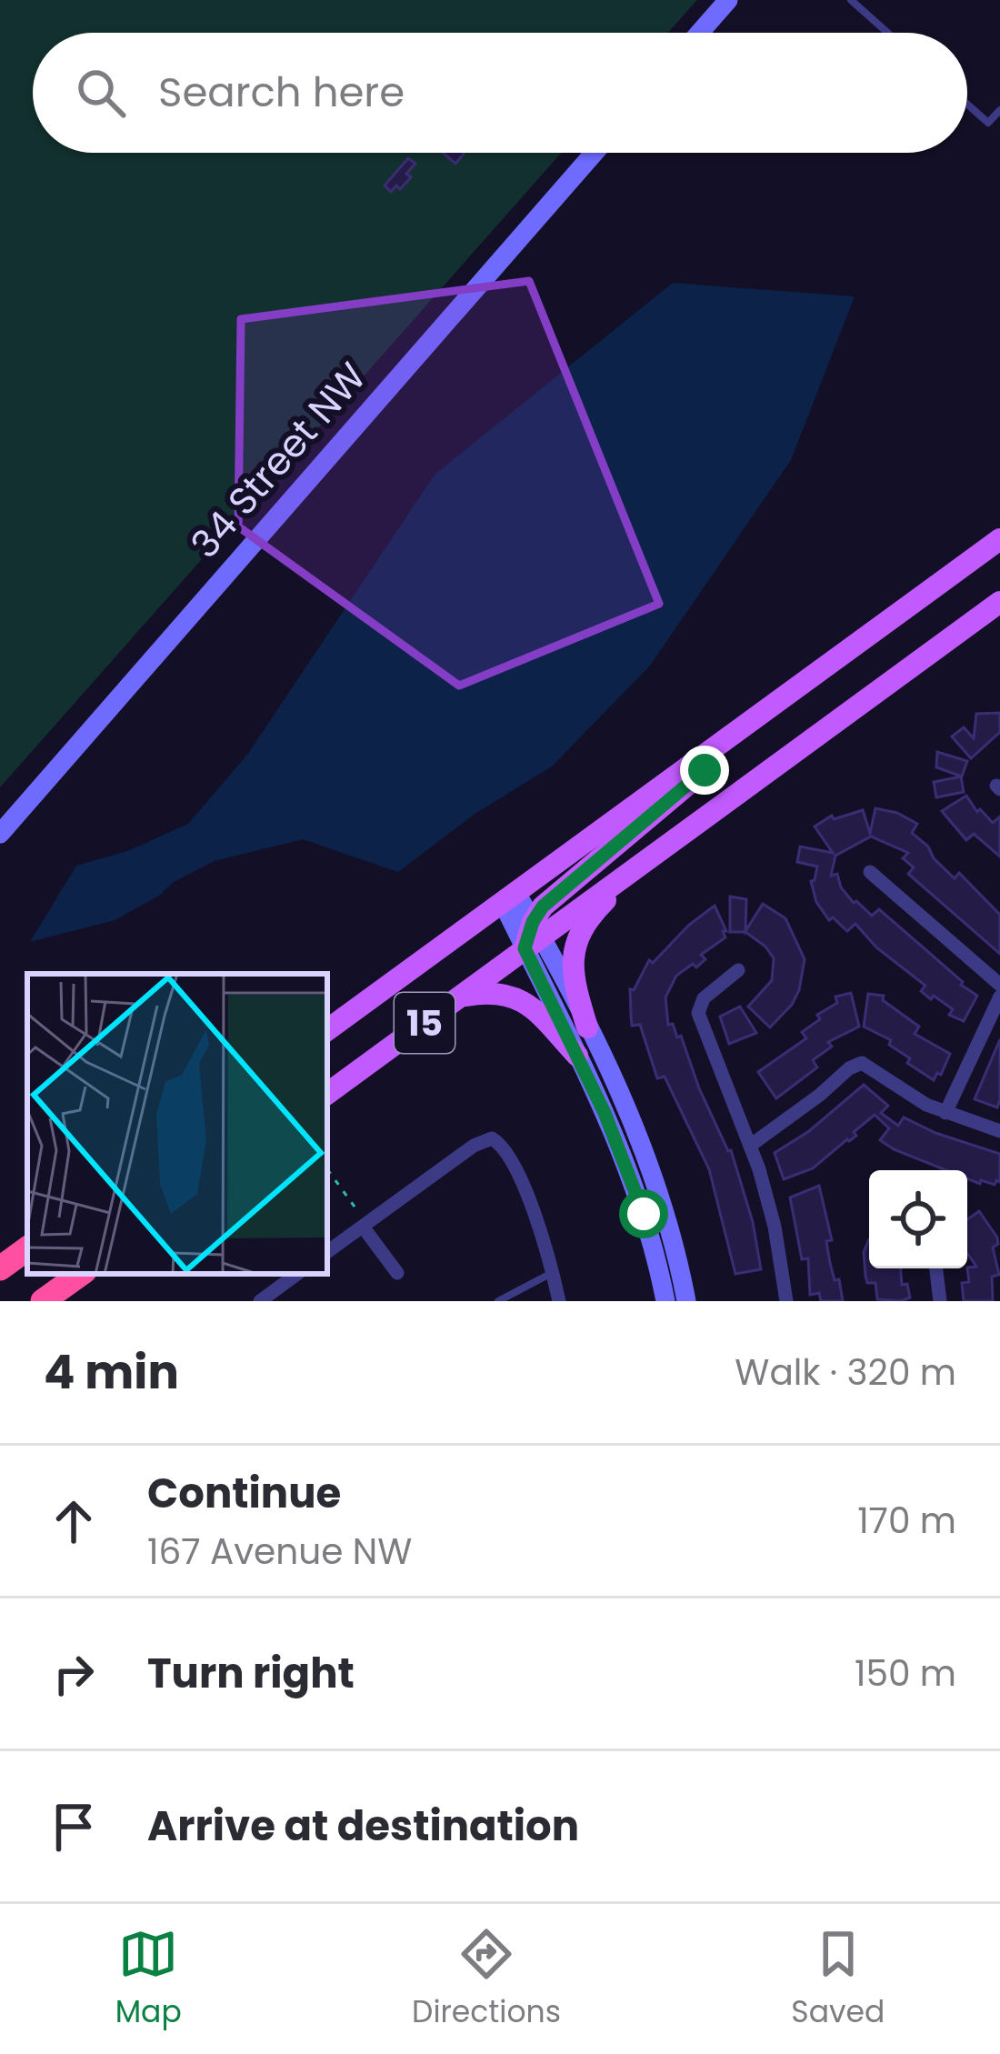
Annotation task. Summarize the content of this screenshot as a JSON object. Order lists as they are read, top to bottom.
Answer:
{
  "streets": {
    "main road": ["15"],
    "street": ["34 Street NW"]
  },
  "page": {
    "search": "Search here",
    "heading": ["4 min", "Walk · 320 m"],
    "list": [
      ["Continue", "167 Avenue NW", "170 m"],
      ["Turn right", "150 m"],
      "Arrive at destination"
    ],
    "nav": ["Map", "Directions", "Saved"]
  }
}
